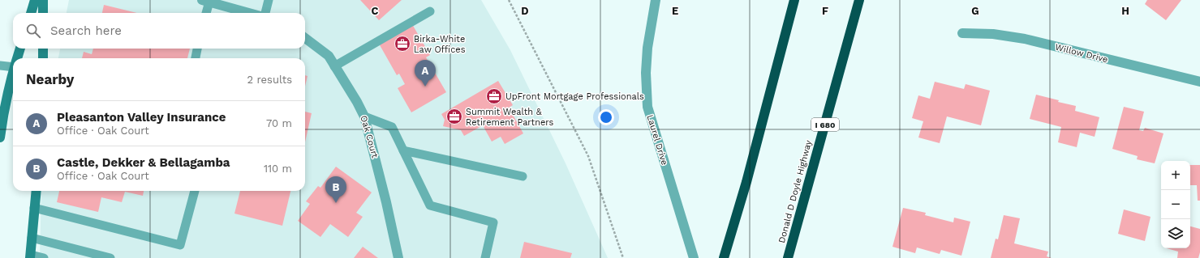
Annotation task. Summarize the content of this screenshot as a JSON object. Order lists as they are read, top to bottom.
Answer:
{
  "streets": {
    "highway": ["I 680", "Donald D Doyle Highway"],
    "street": ["Willow Drive", "Oak Court", "Laurel Drive"]
  },
  "places": {
    "office": ["Birka-White Law Offices", "UpFront Mortgage Professionals", "Summit Wealth & Retirement Partners"]
  },
  "page": {
    "search": "Search here",
    "heading": ["Nearby", "2 results"],
    "pins": ["A", "B"],
    "list": [
      {
        "mark": "A",
        "name": "Pleasanton Valley Insurance",
        "note": "Office · Oak Court",
        "value": "70 m"
      },
      {
        "mark": "B",
        "name": "Castle, Dekker & Bellagamba",
        "note": "Office · Oak Court",
        "value": "110 m"
      }
    ],
    "map_buttons": ["+", "−"]
  },
  "grid": {
    "columns": [
      "C",
      "D",
      "E",
      "F",
      "G",
      "H"
    ]
  }
}
